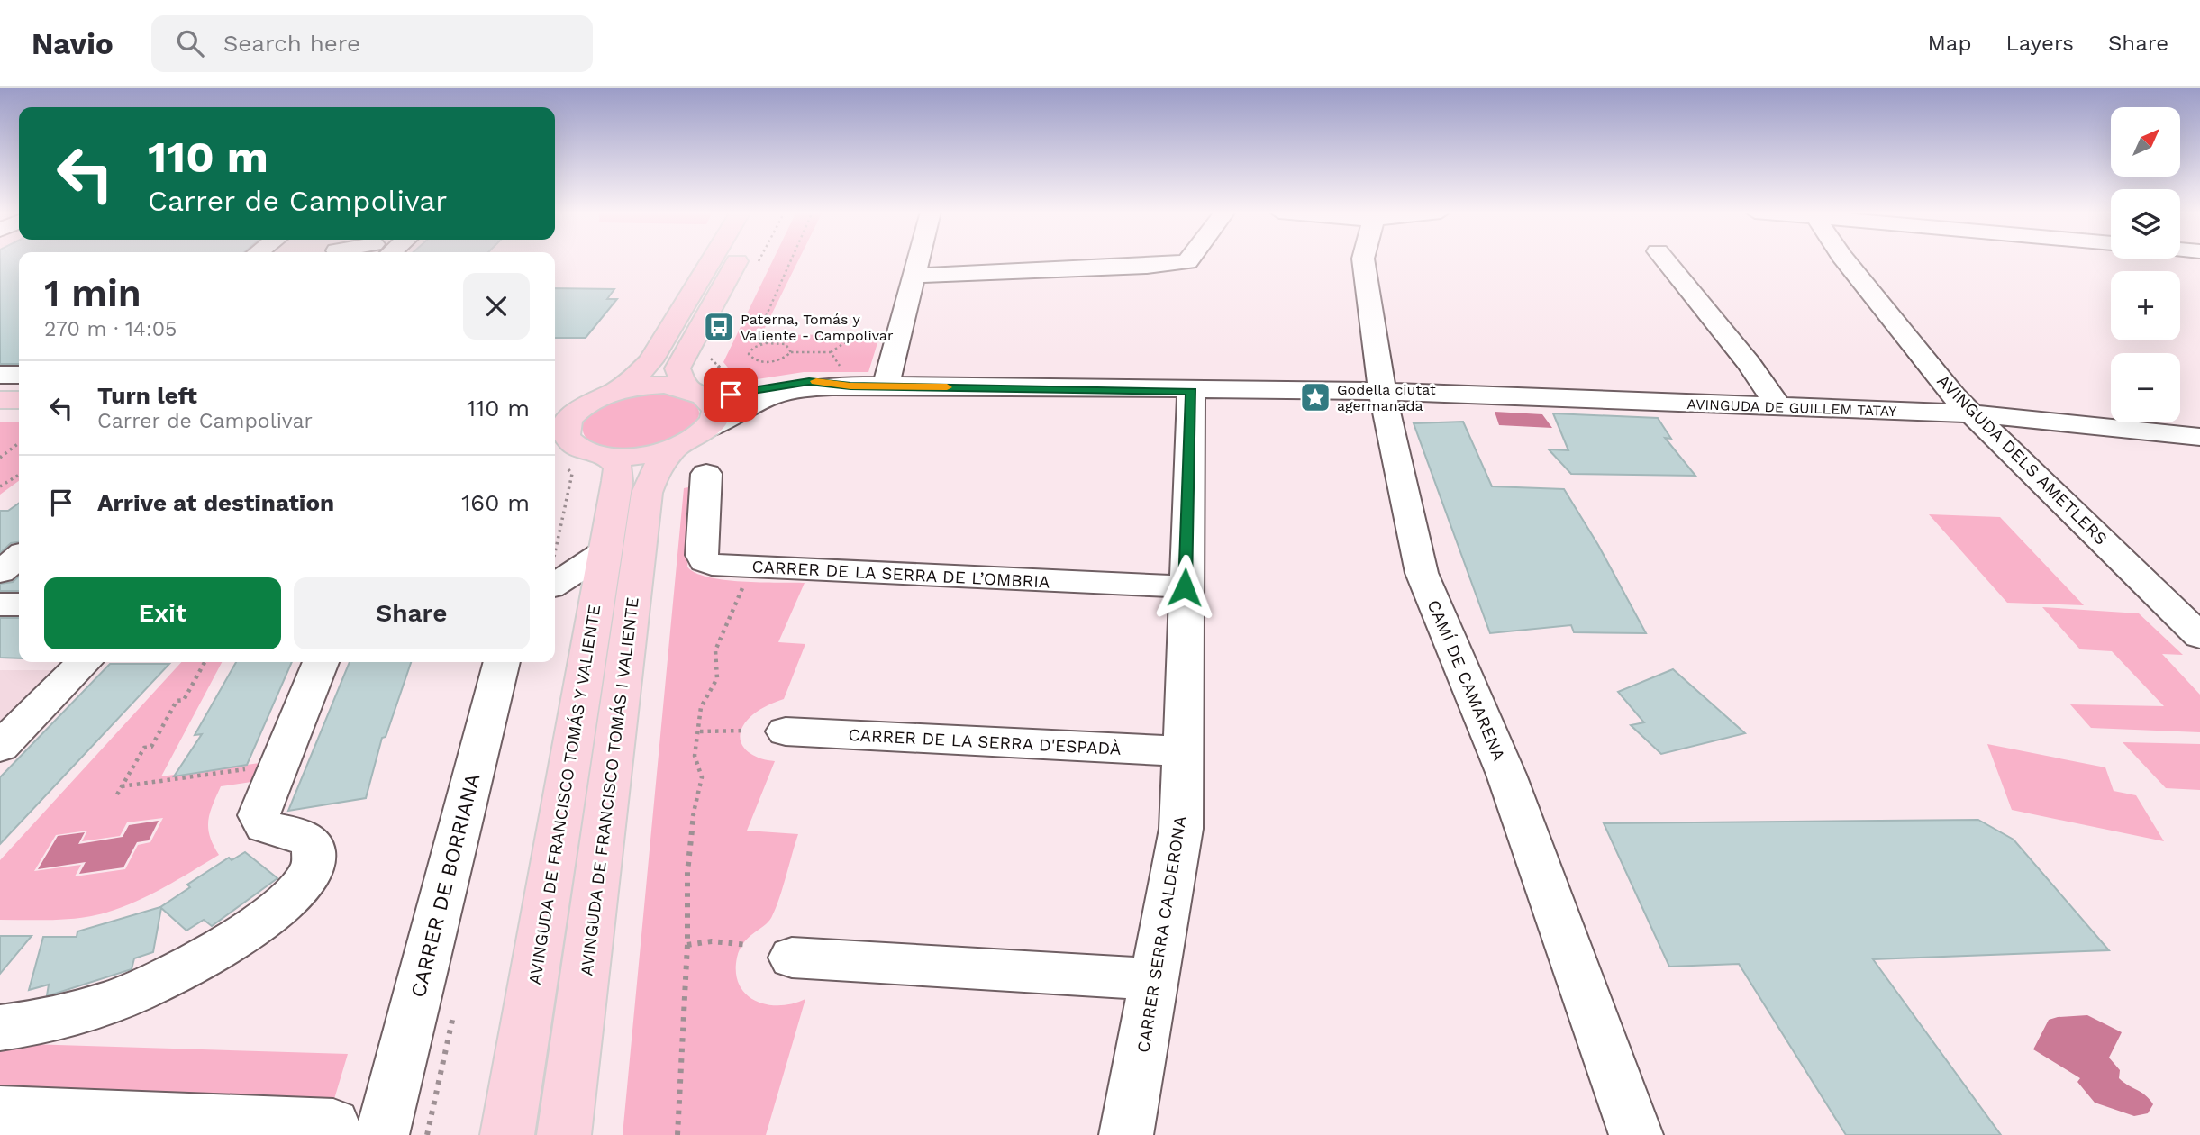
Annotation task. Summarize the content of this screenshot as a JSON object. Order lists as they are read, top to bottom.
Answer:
{
  "streets": {
    "main road": ["AVINGUDA DE FRANCISCO TOMÁS I VALIENTE", "AVINGUDA DE FRANCISCO TOMÁS Y VALIENTE"],
    "street": [
      "AVINGUDA DE GUILLEM TATAY",
      "AVINGUDA DELS AMETLERS",
      "CARRER DE LA SERRA DE L’OMBRIA",
      "CAMÍ DE CAMARENA",
      "CARRER DE LA SERRA D'ESPADÀ",
      "CARRER DE BORRIANA",
      "CARRER SERRA CALDERONA"
    ]
  },
  "crossings": [
    ["AVINGUDA DE GUILLEM TATAY", "AVINGUDA DELS AMETLERS"],
    ["AVINGUDA DE GUILLEM TATAY", "CAMÍ DE CAMARENA"],
    ["AVINGUDA DE GUILLEM TATAY", "CARRER SERRA CALDERONA"],
    ["CARRER DE LA SERRA DE L’OMBRIA", "CARRER SERRA CALDERONA"],
    ["CARRER DE LA SERRA D'ESPADÀ", "CARRER SERRA CALDERONA"]
  ],
  "places": {
    "bus stop": ["Paterna, Tomás y Valiente - Campolivar"],
    "place": ["Godella ciutat agermanada"]
  },
  "north": "top right",
  "page": {
    "header": "Navio",
    "search": "Search here",
    "nav": ["Map", "Layers", "Share"],
    "map_buttons": ["+", "−"],
    "turn": ["110 m", "Carrer de Campolivar"],
    "heading": ["1 min", "270 m · 14:05"],
    "list": [
      {
        "name": "Turn left",
        "note": "Carrer de Campolivar",
        "value": "110 m"
      },
      {
        "name": "Arrive at destination",
        "value": "160 m"
      }
    ],
    "buttons": ["Exit", "Share"]
  }
}
